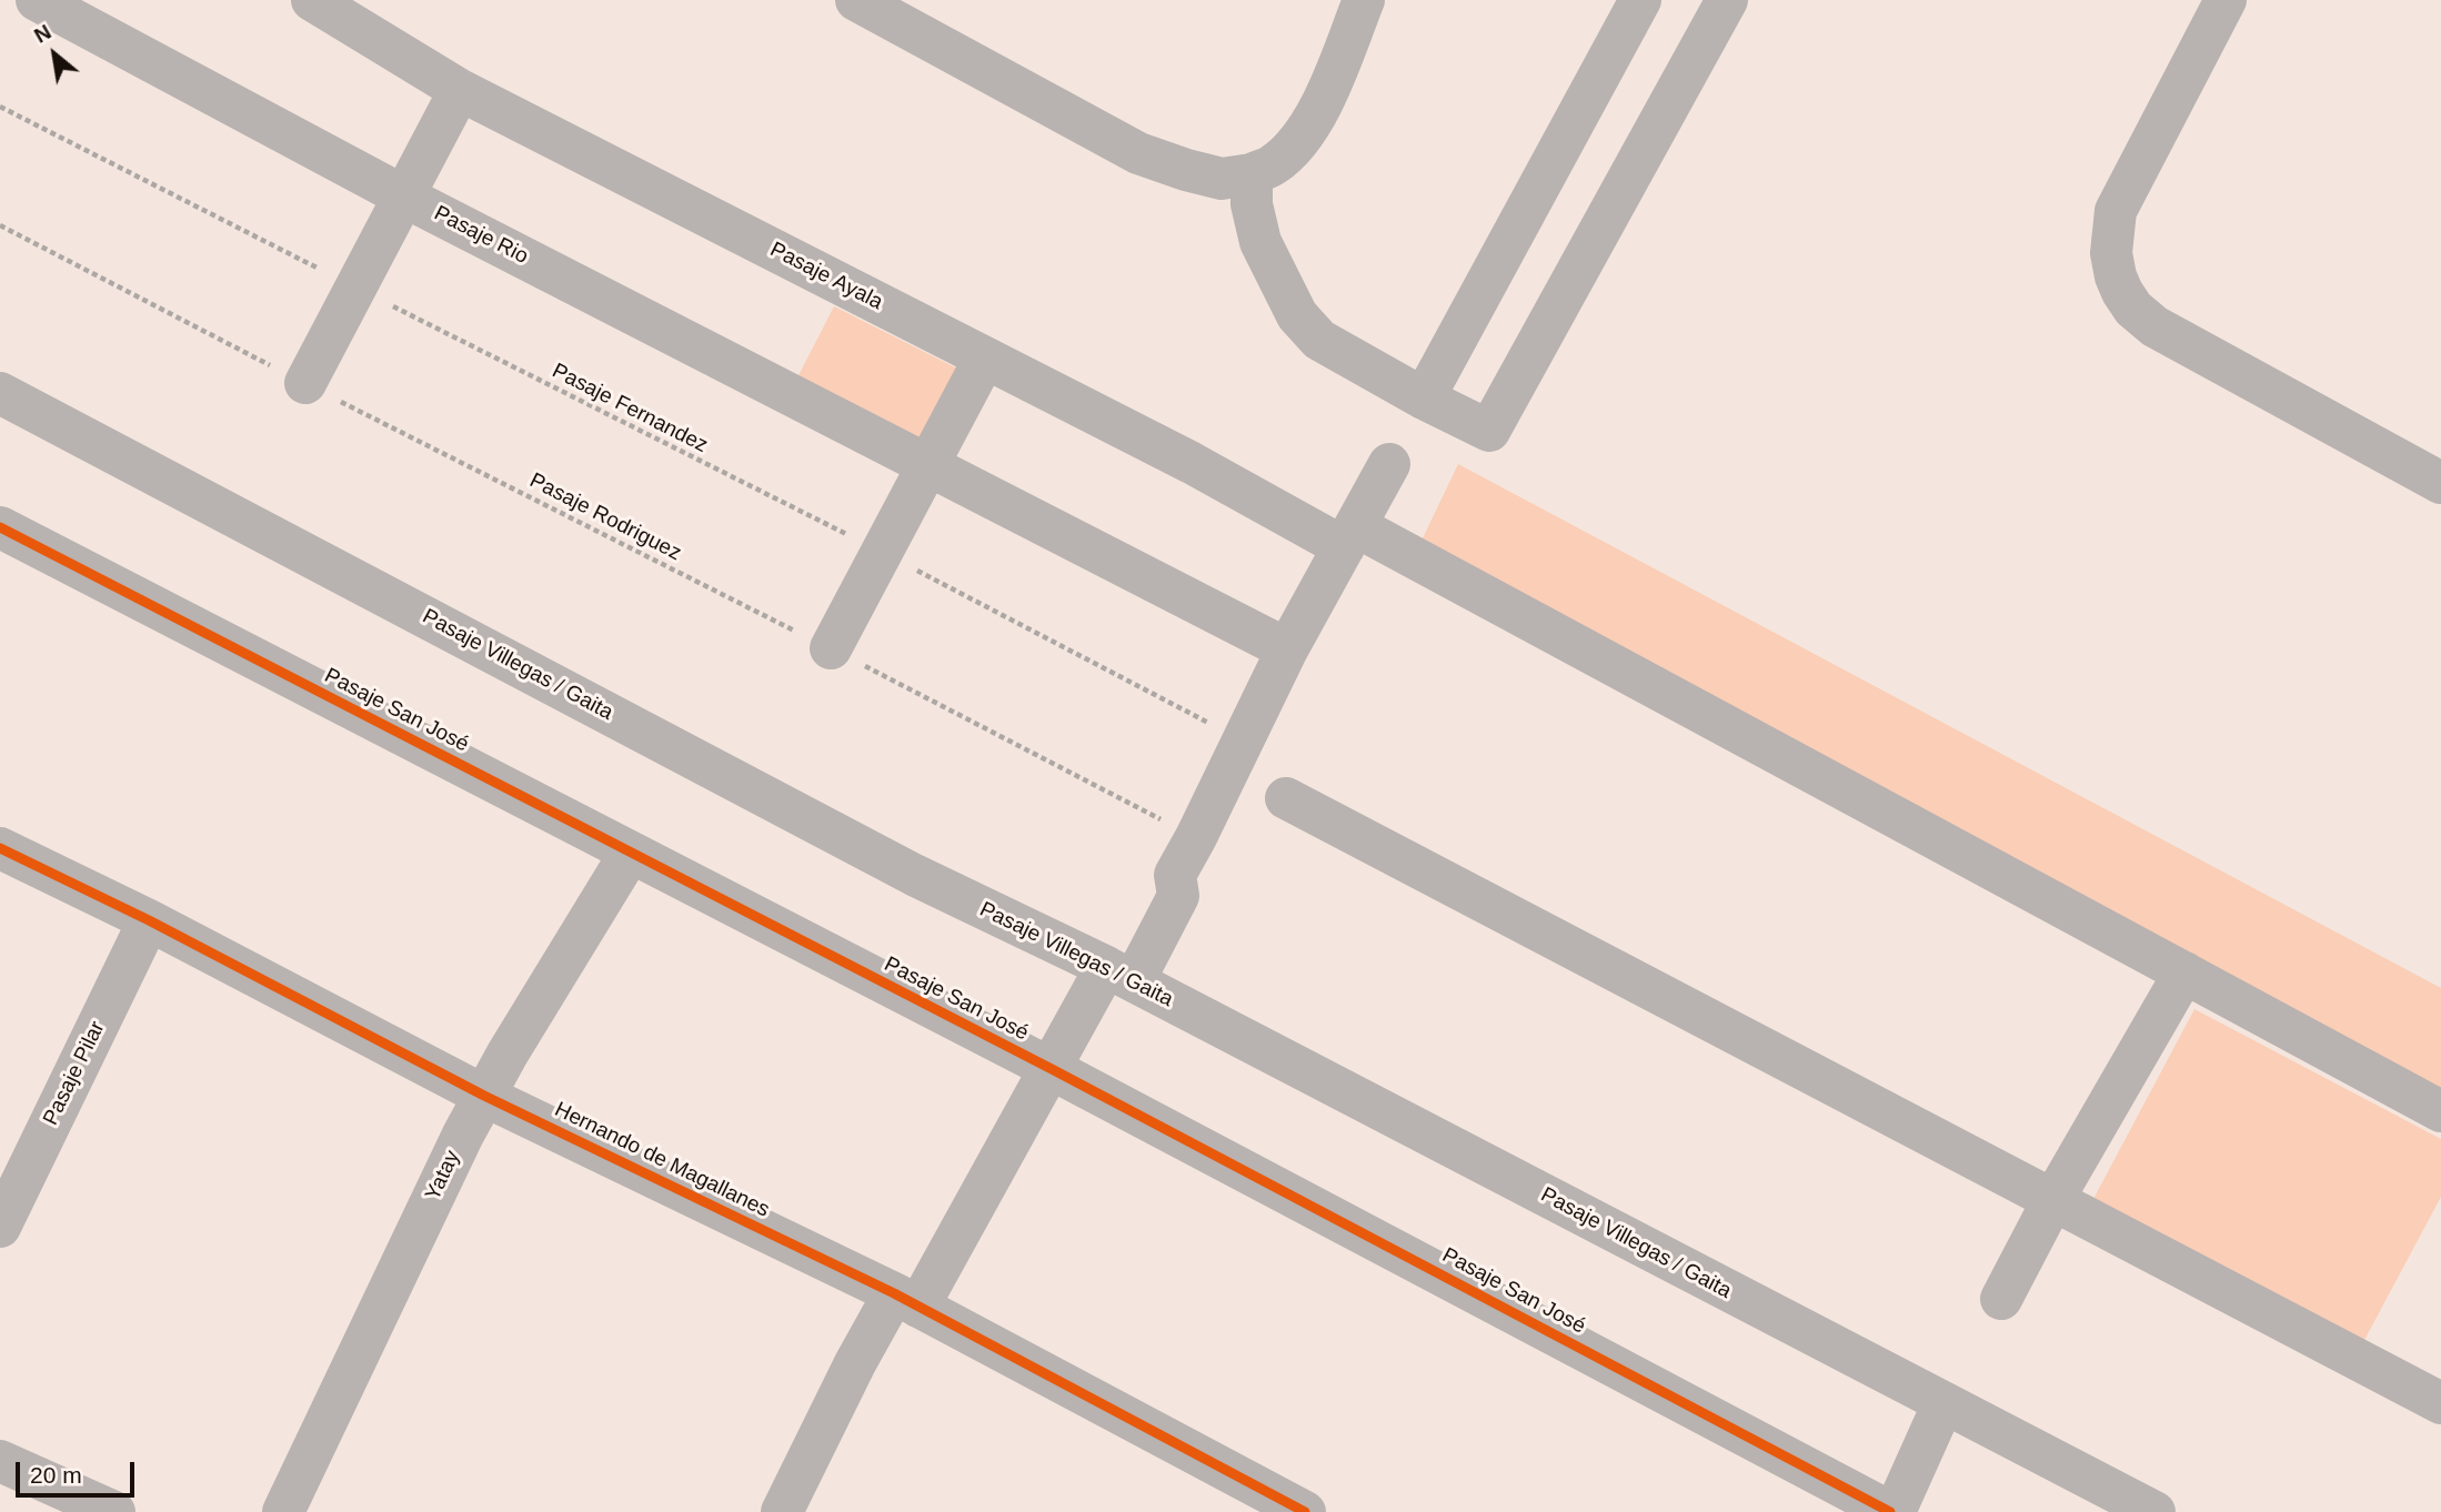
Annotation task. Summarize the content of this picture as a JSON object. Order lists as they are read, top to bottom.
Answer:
{
  "streets": {
    "street": [
      "Pasaje Rio",
      "Pasaje Ayala",
      "Pasaje Villegas / Gaita",
      "Pasaje San José",
      "Pasaje Pilar",
      "Hernando de Magallanes",
      "Yatay"
    ],
    "path": ["Pasaje Fernandez", "Pasaje Rodriguez"]
  },
  "crossings": [
    ["Pasaje San José", "Yatay"],
    ["Pasaje Pilar", "Hernando de Magallanes"],
    ["Hernando de Magallanes", "Yatay"]
  ],
  "scale_bar": "20 m",
  "north": "top left"
}
